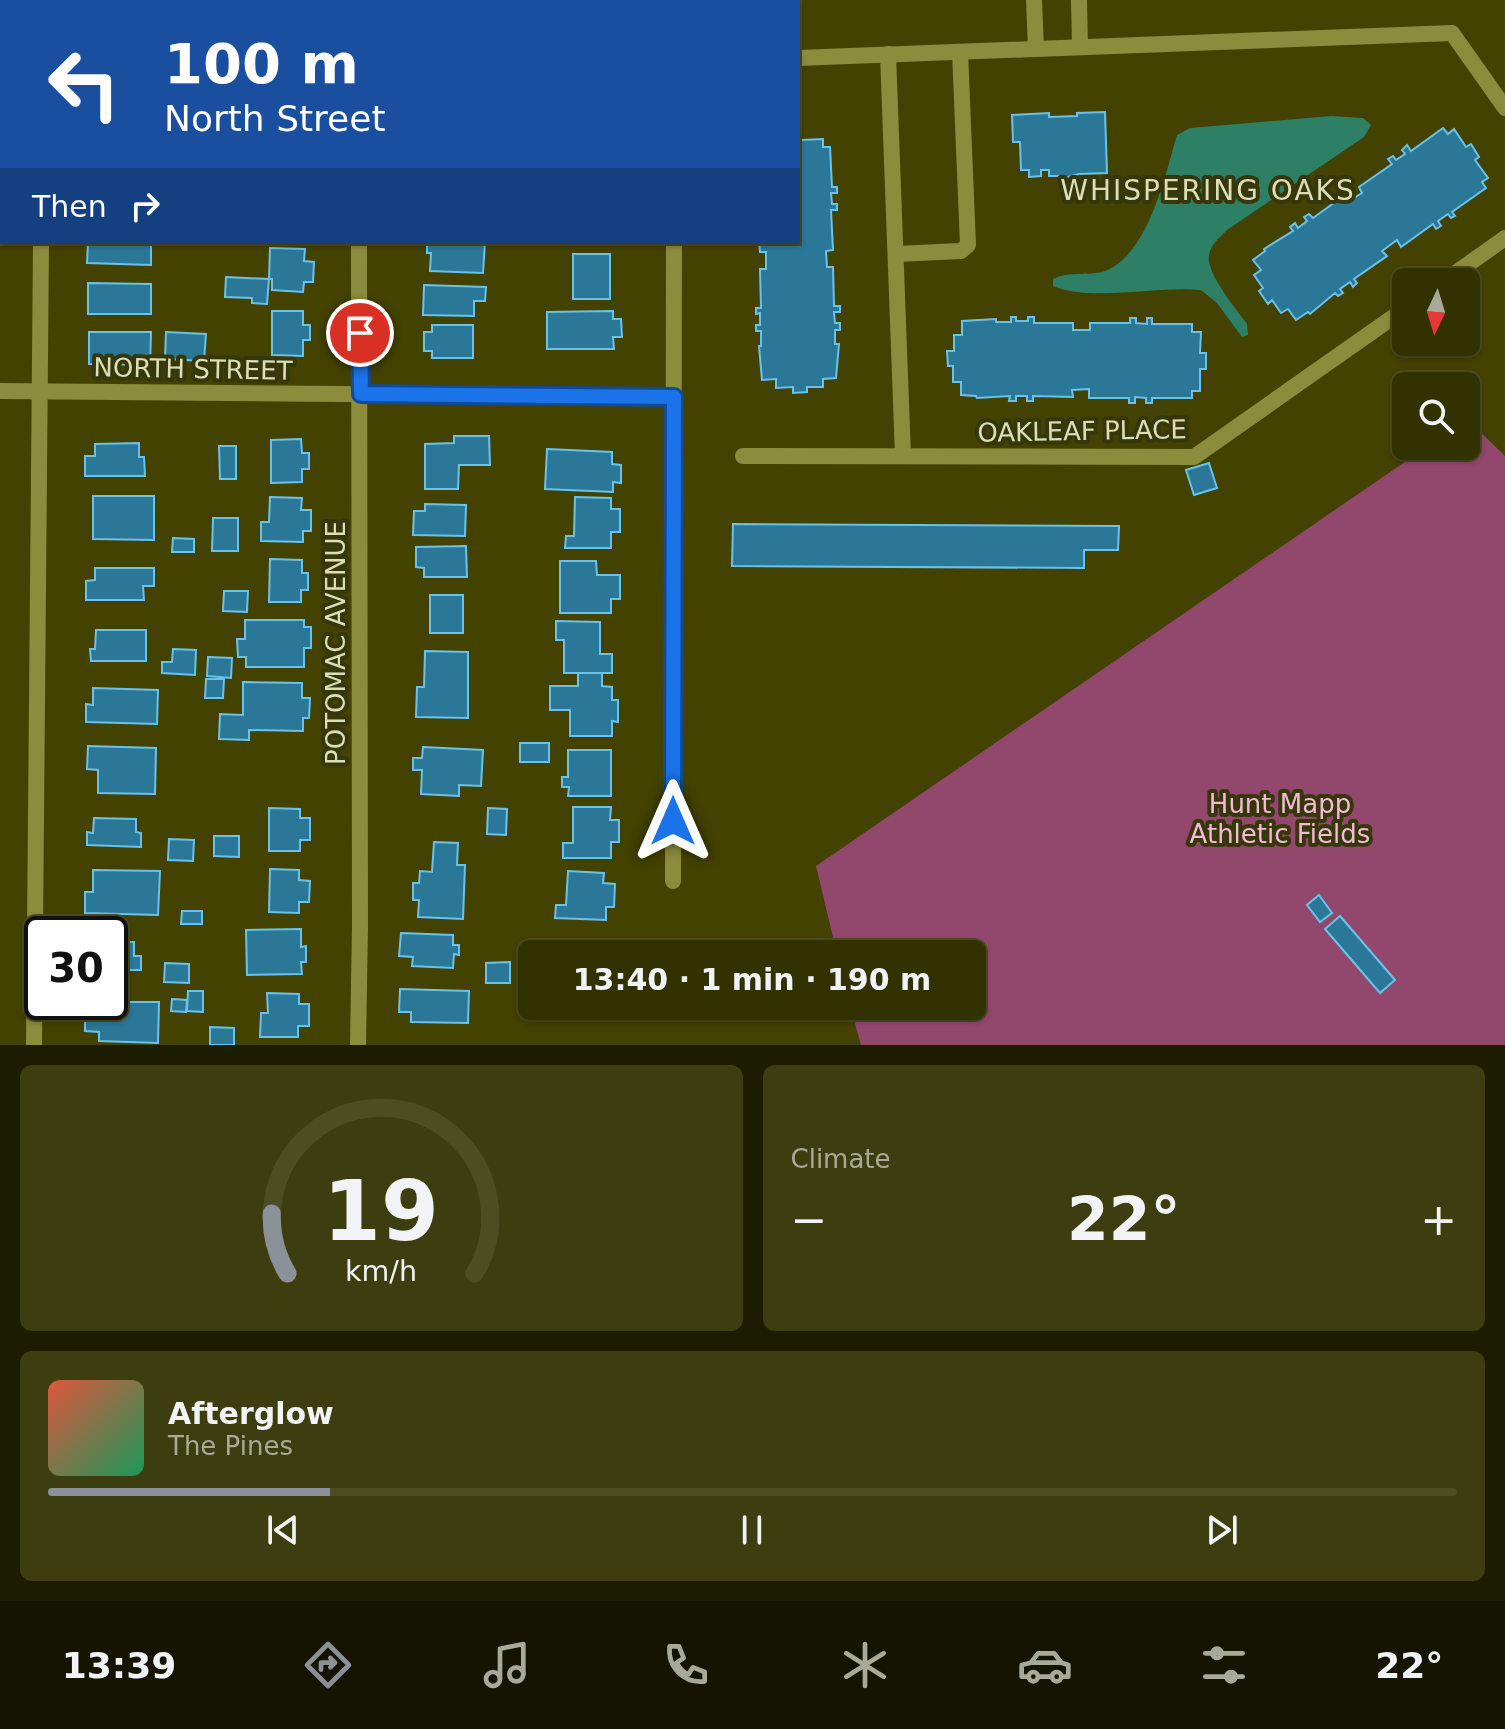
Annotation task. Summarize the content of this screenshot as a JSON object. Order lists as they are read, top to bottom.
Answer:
{
  "streets": {
    "street": ["NORTH STREET", "OAKLEAF PLACE", "POTOMAC AVENUE"]
  },
  "crossings": [
    ["NORTH STREET", "POTOMAC AVENUE"]
  ],
  "districts": ["WHISPERING OAKS"],
  "parks": ["Hunt Mapp Athletic Fields"],
  "north": "bottom",
  "page": {
    "turn": ["100 m", "North Street"],
    "then": "Then",
    "limit": "30",
    "trip": "13:40 · 1 min · 190 m",
    "tile": "Climate",
    "heat": ["−", "22°", "+"],
    "song": ["Afterglow", "The Pines"],
    "tabs": ["13:39", "22°"],
    "gauge": ["19", "km/h"]
  }
}
